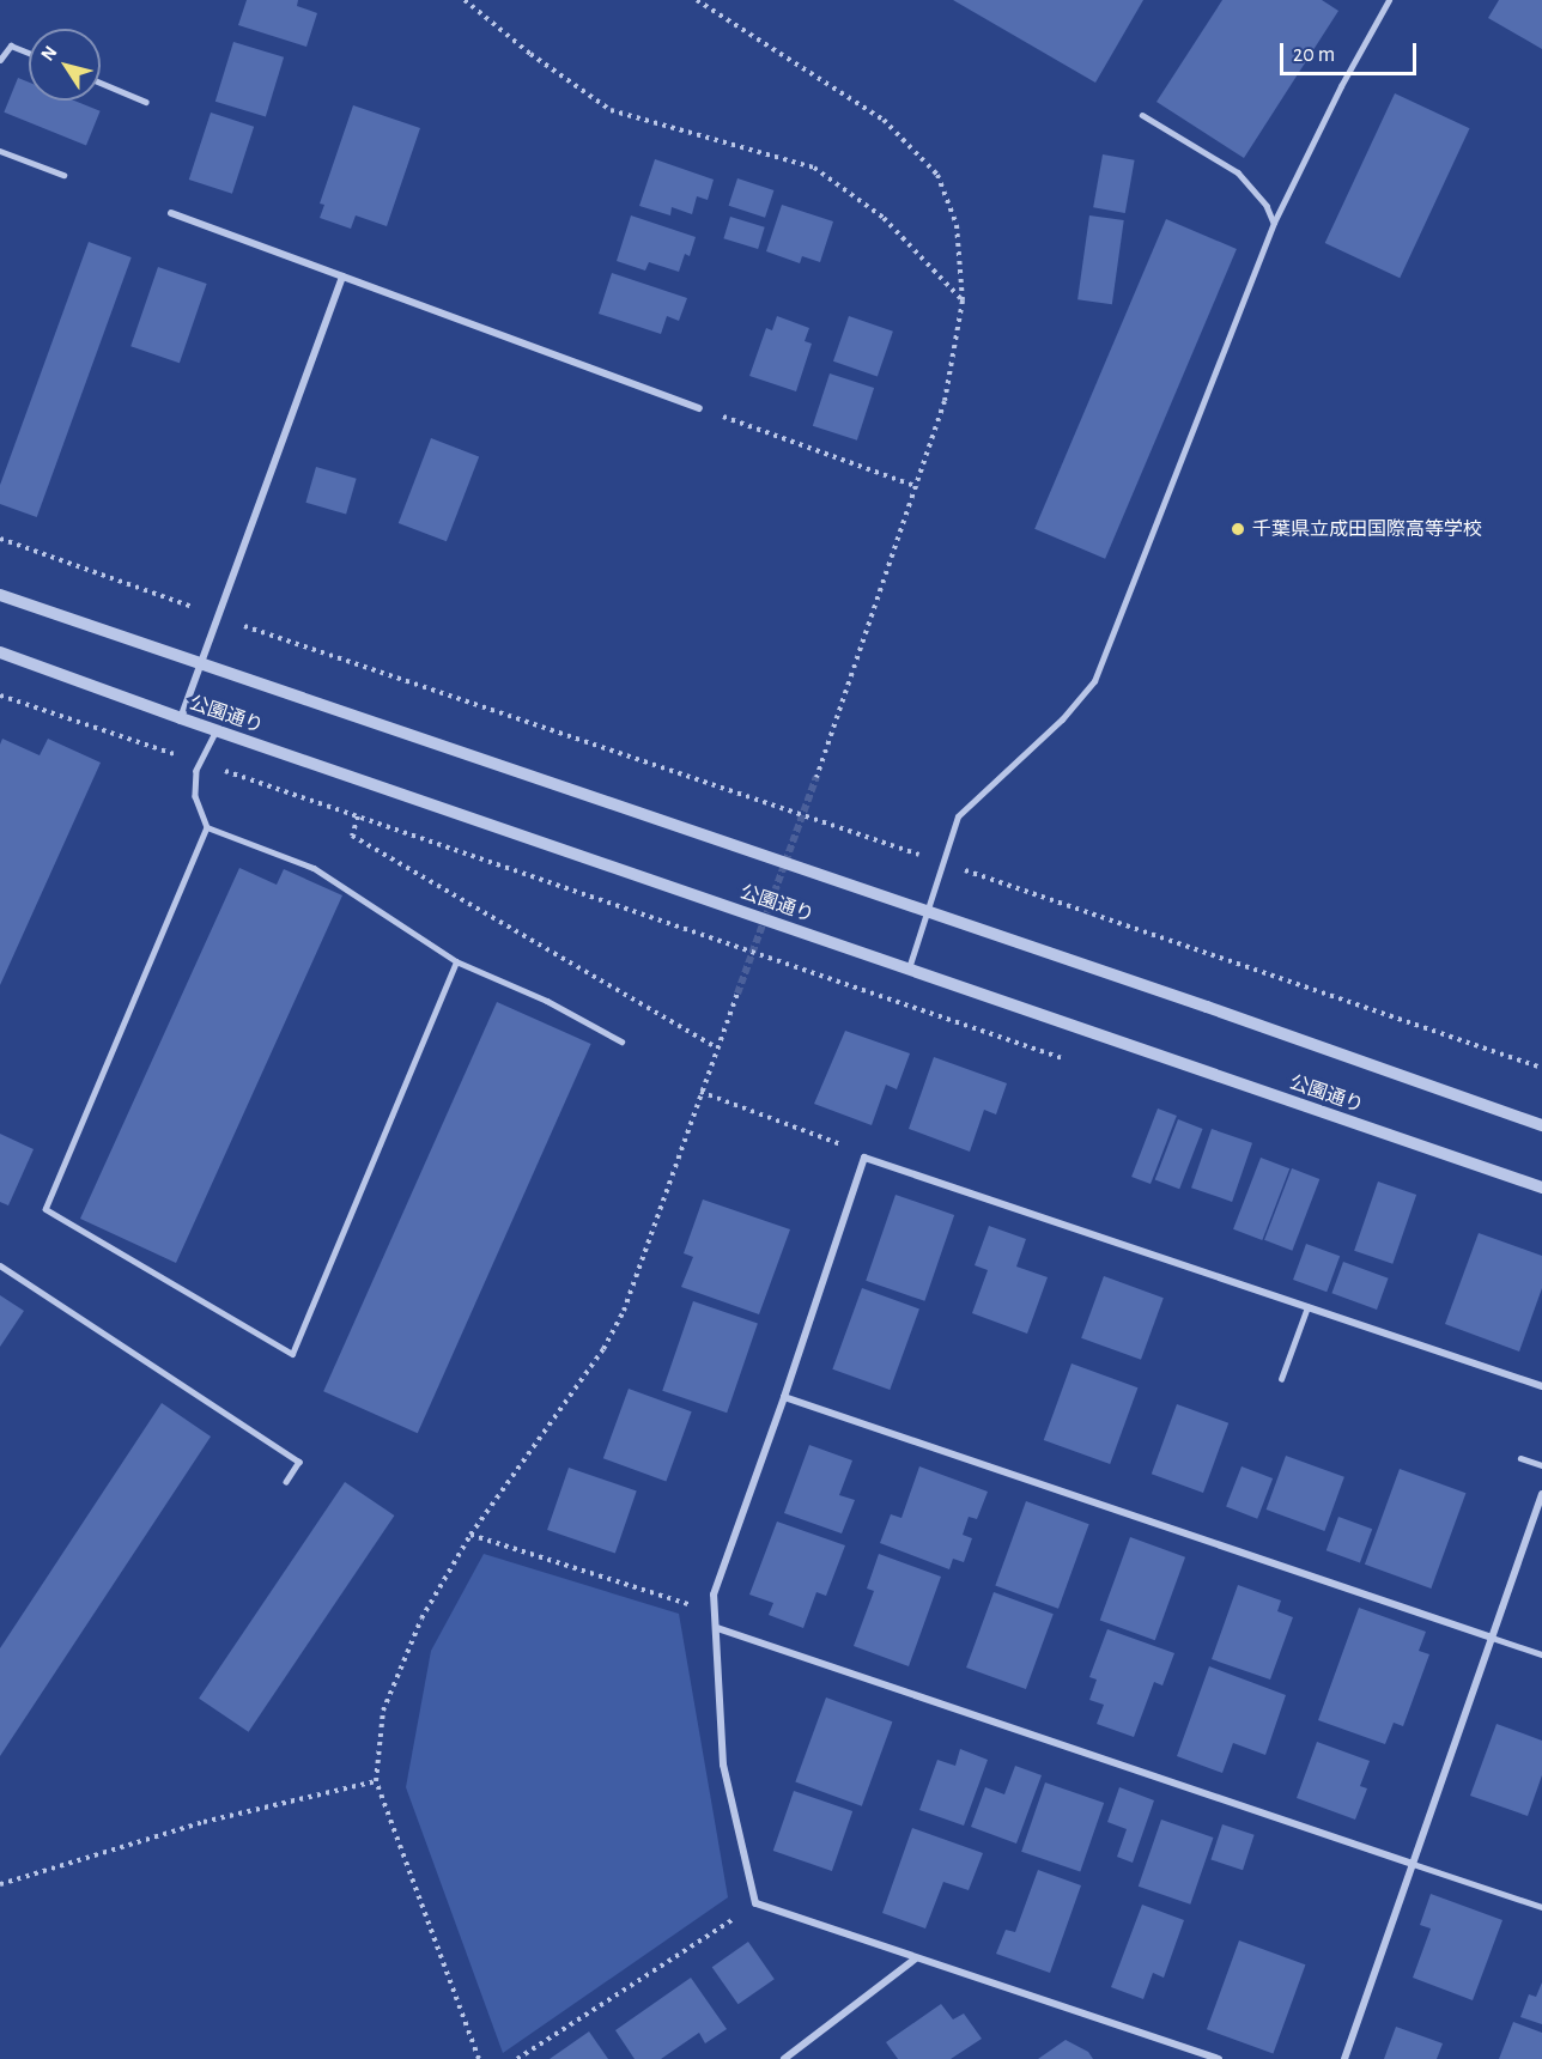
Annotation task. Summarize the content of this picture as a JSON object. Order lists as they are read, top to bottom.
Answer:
{
  "streets": {
    "street": ["公園通り"]
  },
  "places": ["千葉県立成田国際高等学校"],
  "scale_bar": "20 m",
  "north": "top left"
}
